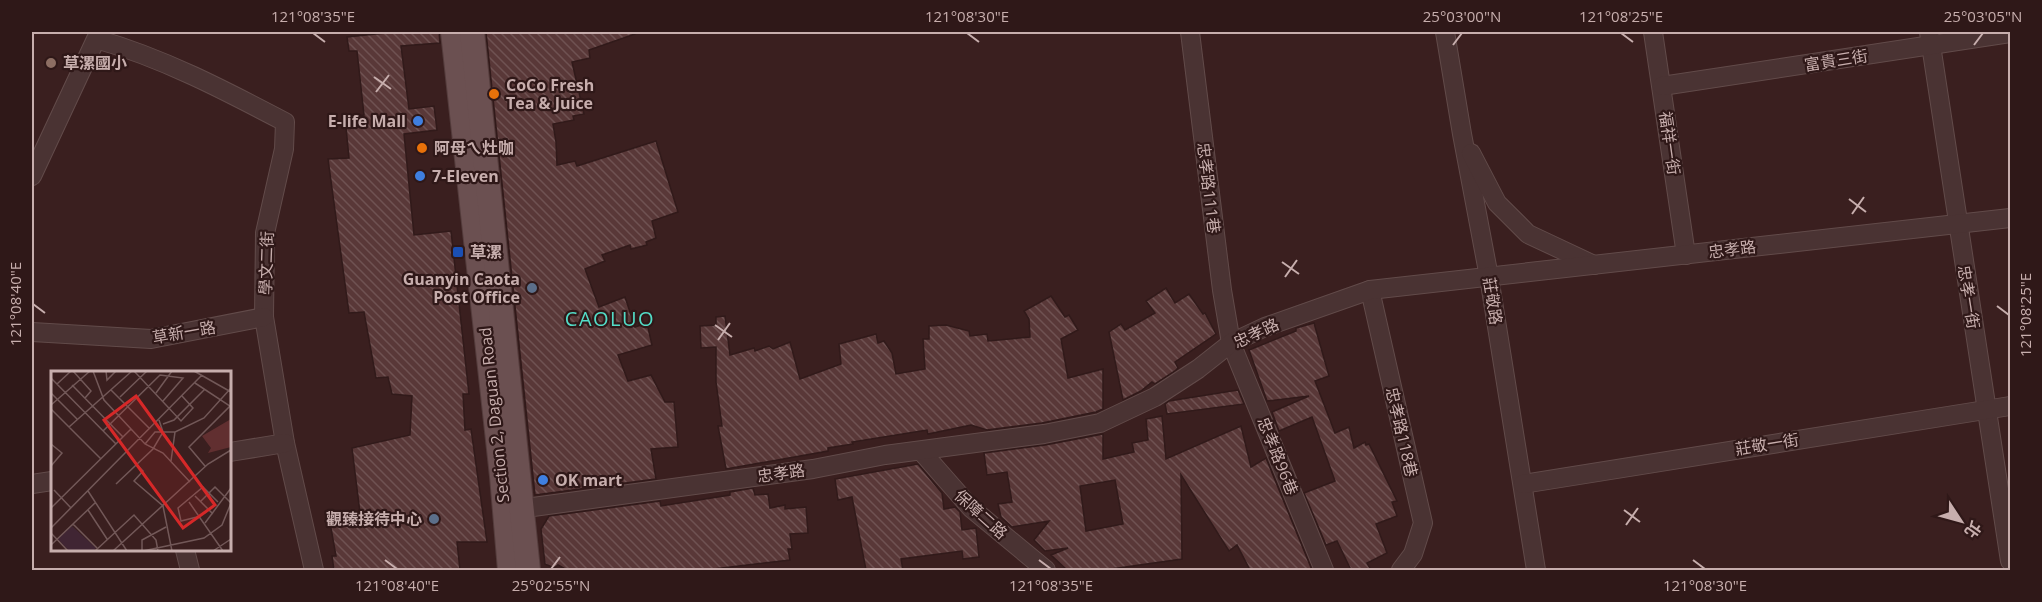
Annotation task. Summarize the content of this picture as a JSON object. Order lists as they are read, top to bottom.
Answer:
{
  "streets": {
    "main road": ["Section 2, Daguan Road"],
    "street": [
      "富貴三街",
      "福祥一街",
      "忠孝路111巷",
      "忠孝路",
      "學文二街",
      "忠孝一街",
      "莊敬路",
      "草新一路",
      "忠孝路118巷",
      "莊敬一街",
      "忠孝路96巷",
      "保障二路"
    ]
  },
  "crossings": [
    ["富貴三街", "福祥一街"],
    ["富貴三街", "忠孝一街"],
    ["福祥一街", "忠孝路"],
    ["忠孝路111巷", "忠孝路"],
    ["忠孝路111巷", "忠孝路96巷"],
    ["忠孝路", "忠孝一街"],
    ["忠孝路", "莊敬路"],
    ["忠孝路", "Section 2, Daguan Road"],
    ["忠孝路", "忠孝路118巷"],
    ["忠孝路", "忠孝路96巷"],
    ["忠孝路", "保障二路"],
    ["學文二街", "草新一路"],
    ["忠孝一街", "莊敬一街"],
    ["莊敬路", "莊敬一街"]
  ],
  "districts": ["CAOLUO"],
  "places": {
    "other": [
      "草漯國小",
      "CoCo Fresh Tea & Juice",
      "E-life Mall",
      "阿母ㄟ灶咖",
      "7-Eleven",
      "Guanyin Caota Post Office",
      "OK mart",
      "觀臻接待中心"
    ],
    "transit": ["草漯"]
  },
  "north": "bottom right",
  "coordinates": [
    "121°08'35\"E",
    "121°08'30\"E",
    "25°03'00\"N",
    "121°08'25\"E",
    "25°03'05\"N",
    "121°08'40\"E",
    "25°02'55\"N"
  ]
}
